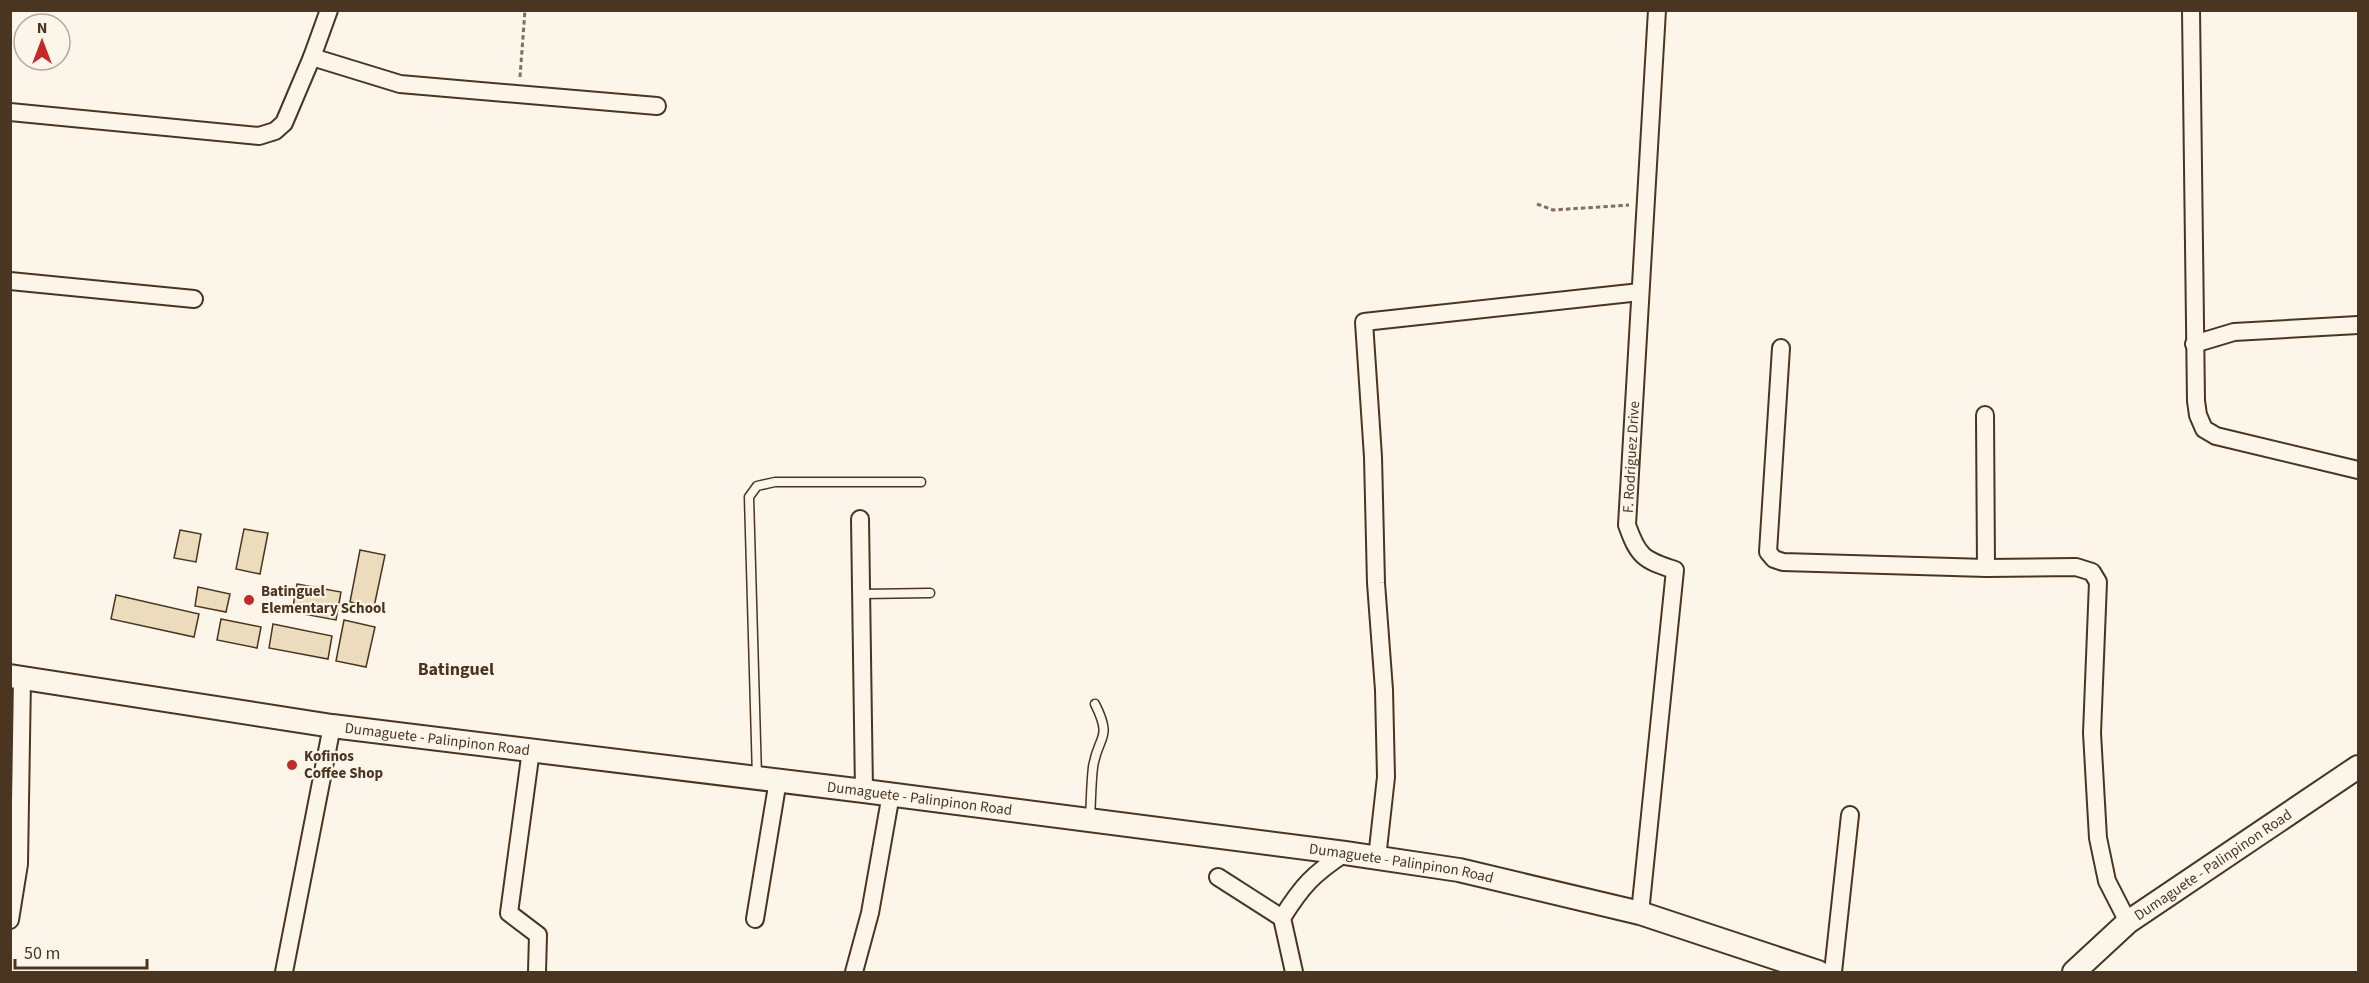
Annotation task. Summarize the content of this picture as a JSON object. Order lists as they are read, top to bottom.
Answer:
{
  "streets": {
    "main road": ["Dumaguete - Palinpinon Road"],
    "street": ["F. Rodriguez Drive"]
  },
  "crossings": [
    ["F. Rodriguez Drive", "Dumaguete - Palinpinon Road"]
  ],
  "districts": ["Batinguel"],
  "places": ["Batinguel Elementary School", "Kofinos Coffee Shop"],
  "scale_bar": "50 m",
  "north": "top"
}
